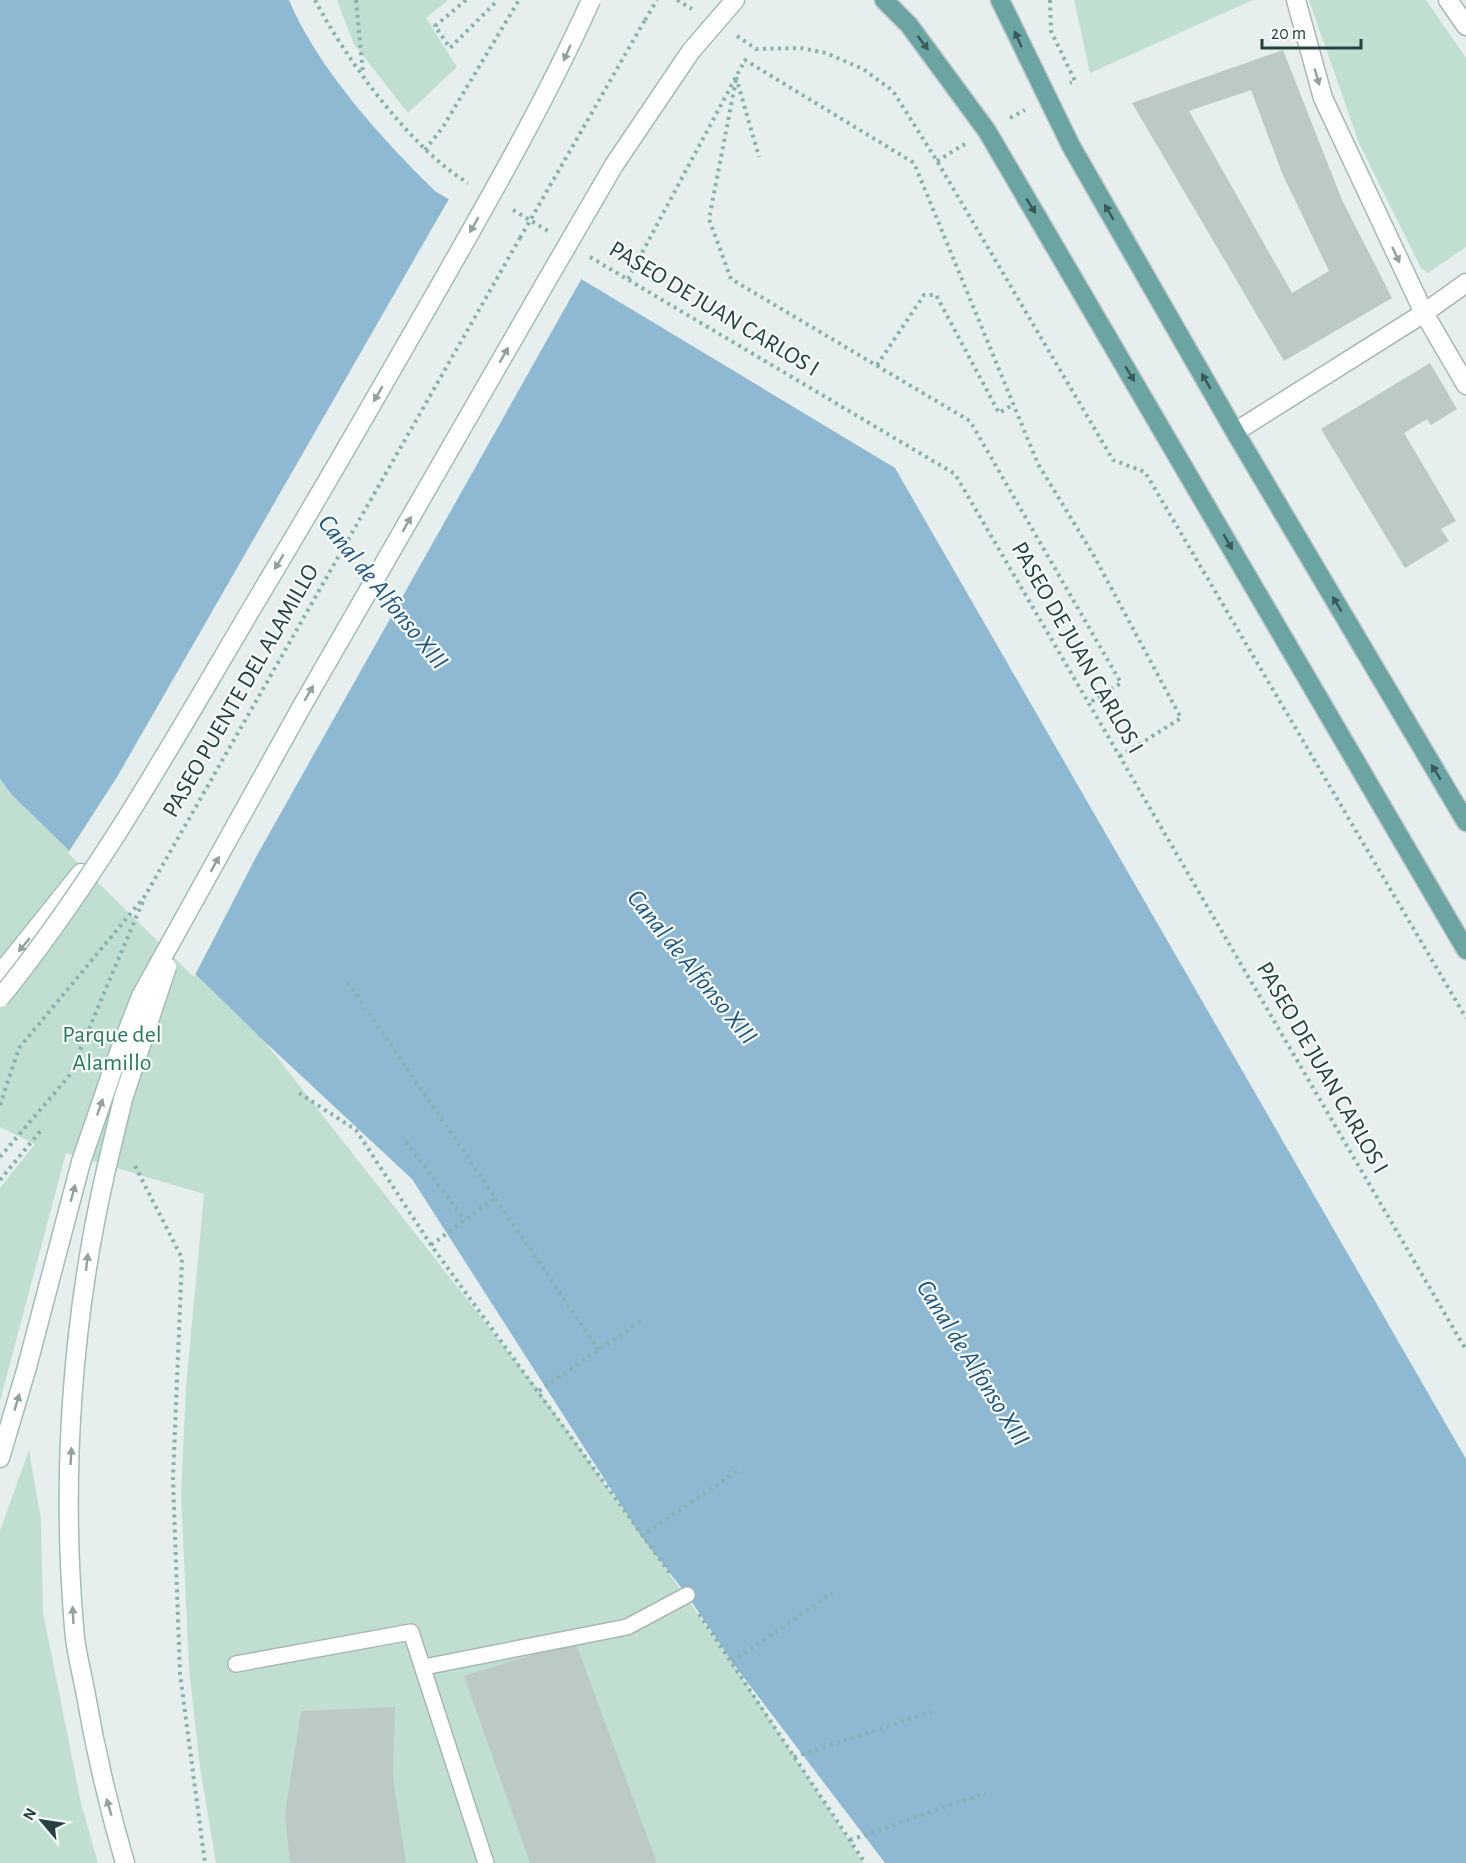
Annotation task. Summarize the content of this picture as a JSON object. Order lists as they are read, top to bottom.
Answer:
{
  "streets": {
    "path": ["PASEO DE JUAN CARLOS I", "PASEO PUENTE DEL ALAMILLO"]
  },
  "water": ["Canal de Alfonso XIII"],
  "parks": ["Parque del Alamillo"],
  "scale_bar": "20 m",
  "north": "top left"
}
